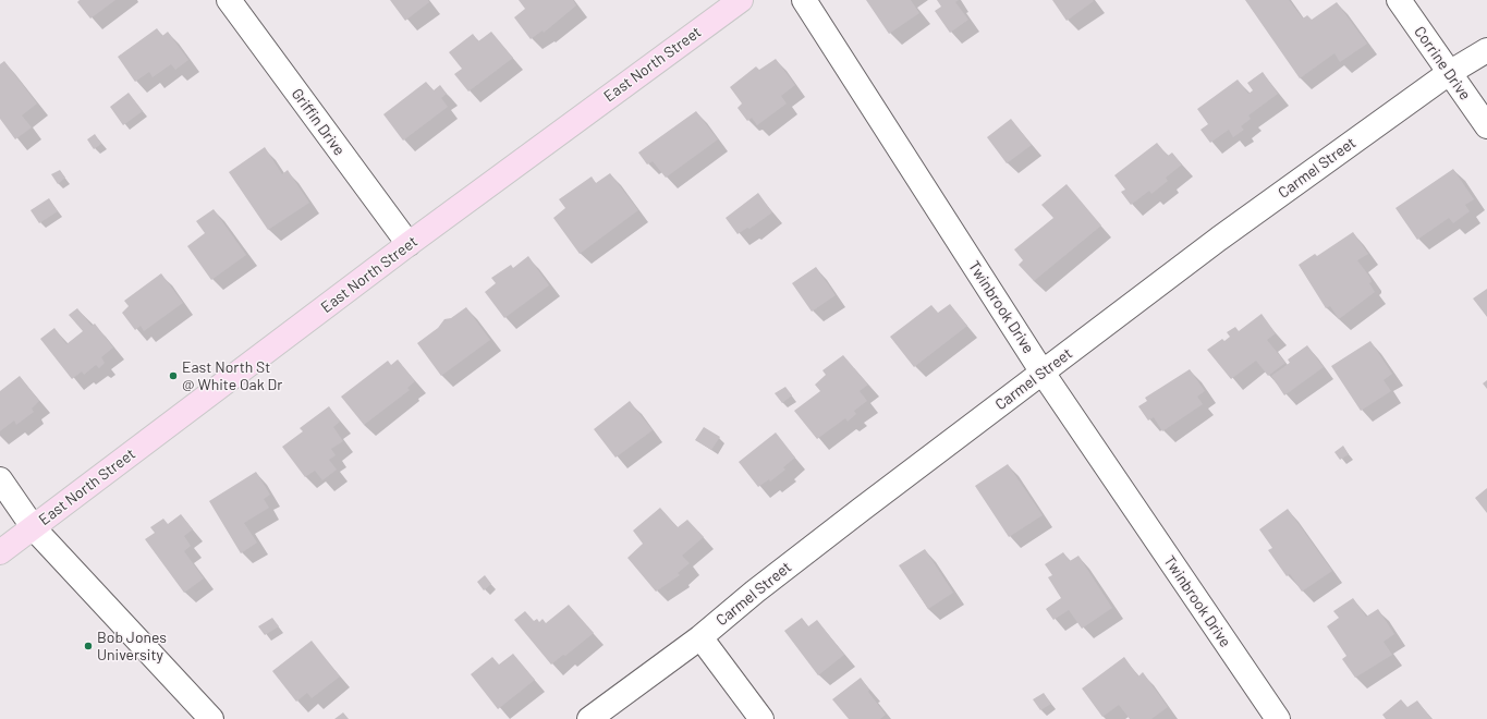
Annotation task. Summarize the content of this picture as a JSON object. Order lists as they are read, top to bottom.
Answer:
{
  "streets": {
    "main road": ["East North Street"],
    "street": [
      "Corrine Drive",
      "Griffin Drive",
      "Carmel Street",
      "Twinbrook Drive"
    ]
  },
  "crossings": [
    ["Corrine Drive", "Carmel Street"],
    ["East North Street", "Griffin Drive"],
    ["Carmel Street", "Twinbrook Drive"]
  ],
  "places": ["East North St @ White Oak Dr", "Bob Jones University"]
}
